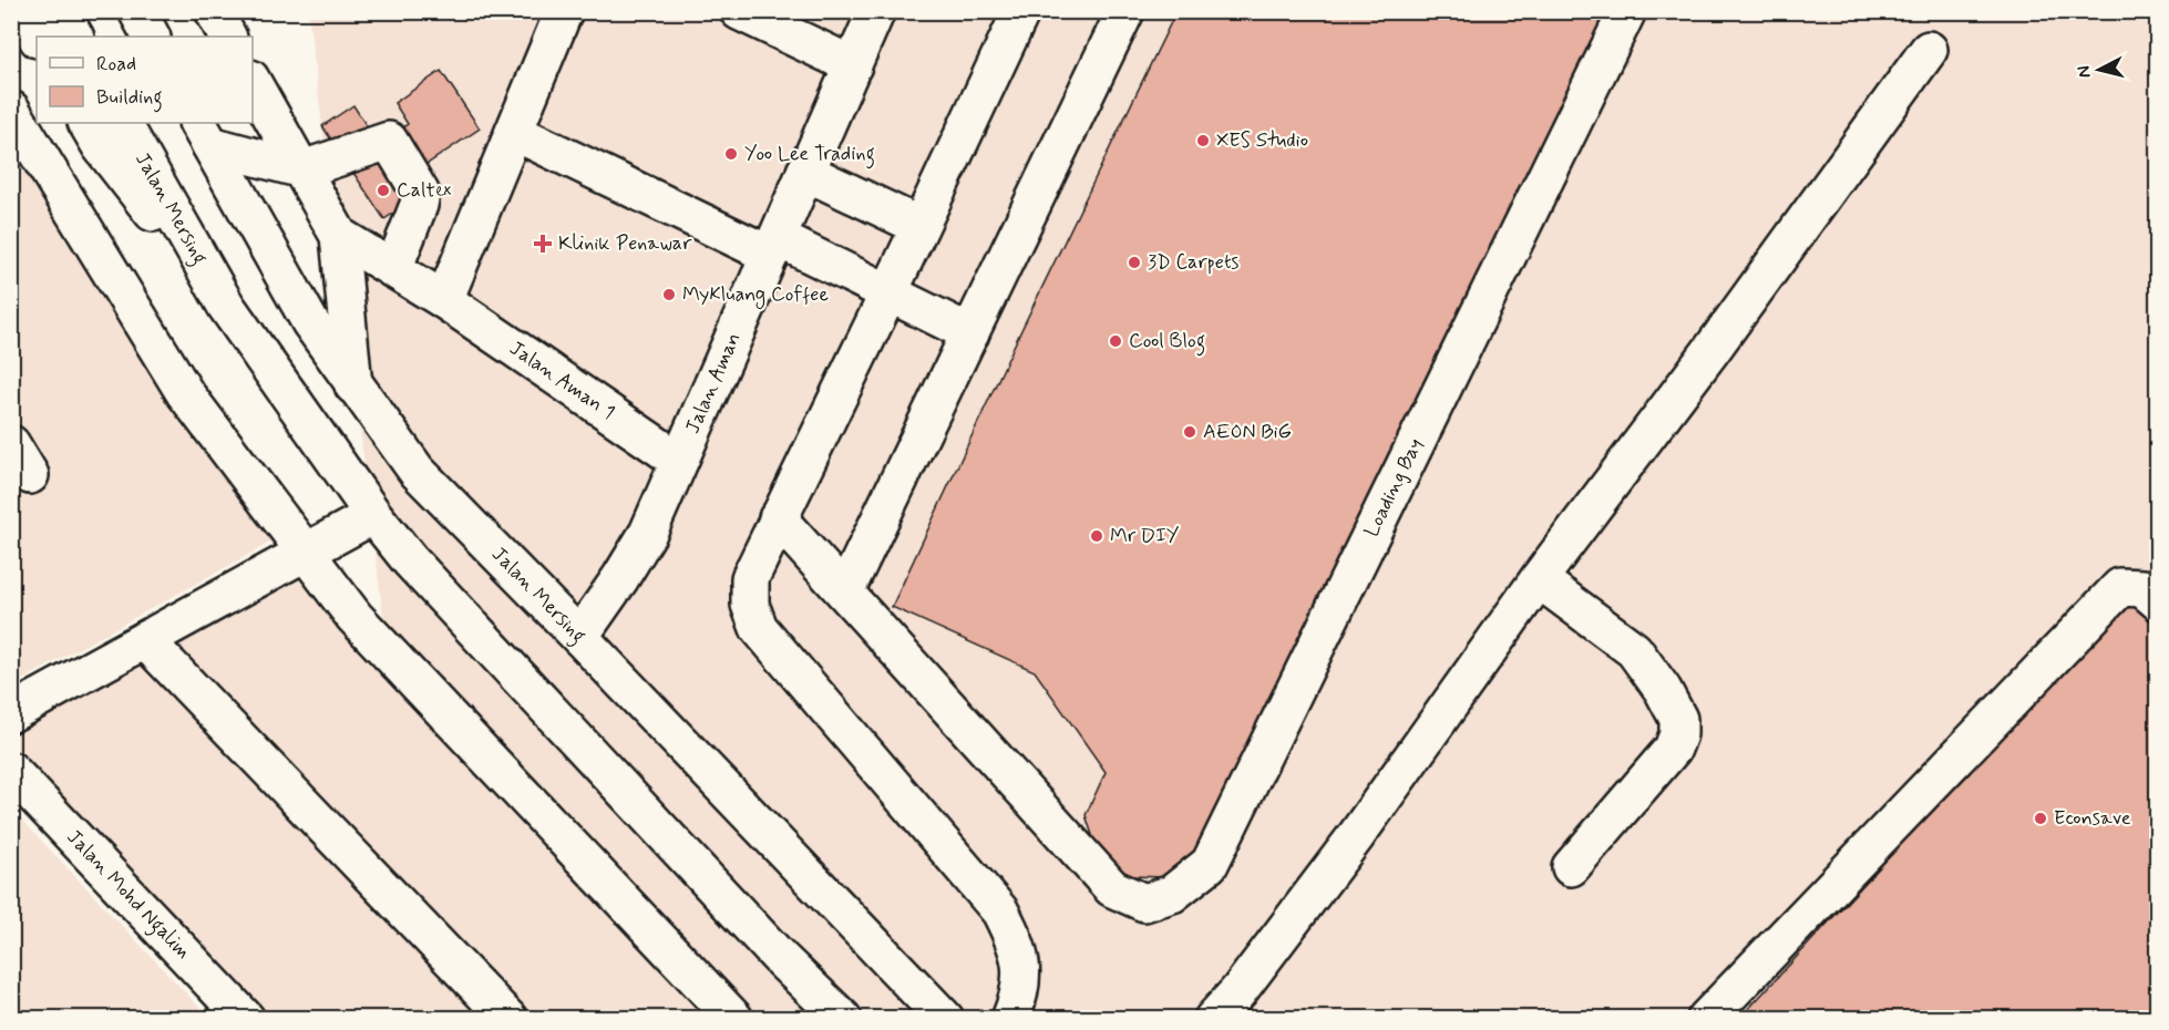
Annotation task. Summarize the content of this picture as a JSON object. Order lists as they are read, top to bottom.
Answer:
{
  "streets": {
    "main road": [
      "Jalan Mersing",
      "Jalan Aman 1",
      "Jalan Aman",
      "Loading Bay",
      "Jalan Mohd Ngalim"
    ]
  },
  "crossings": [
    ["Jalan Mersing", "Jalan Aman"],
    ["Jalan Aman 1", "Jalan Aman"]
  ],
  "places": {
    "other": [
      "XES Studio",
      "Yoo Lee Trading",
      "Caltex",
      "3D Carpets",
      "MyKluang Coffee",
      "Cool Blog",
      "AEON BiG",
      "Mr DIY",
      "Econsave"
    ],
    "health": ["Klinik Penawar"]
  },
  "legend": ["Road", "Building"],
  "north": "left"
}
